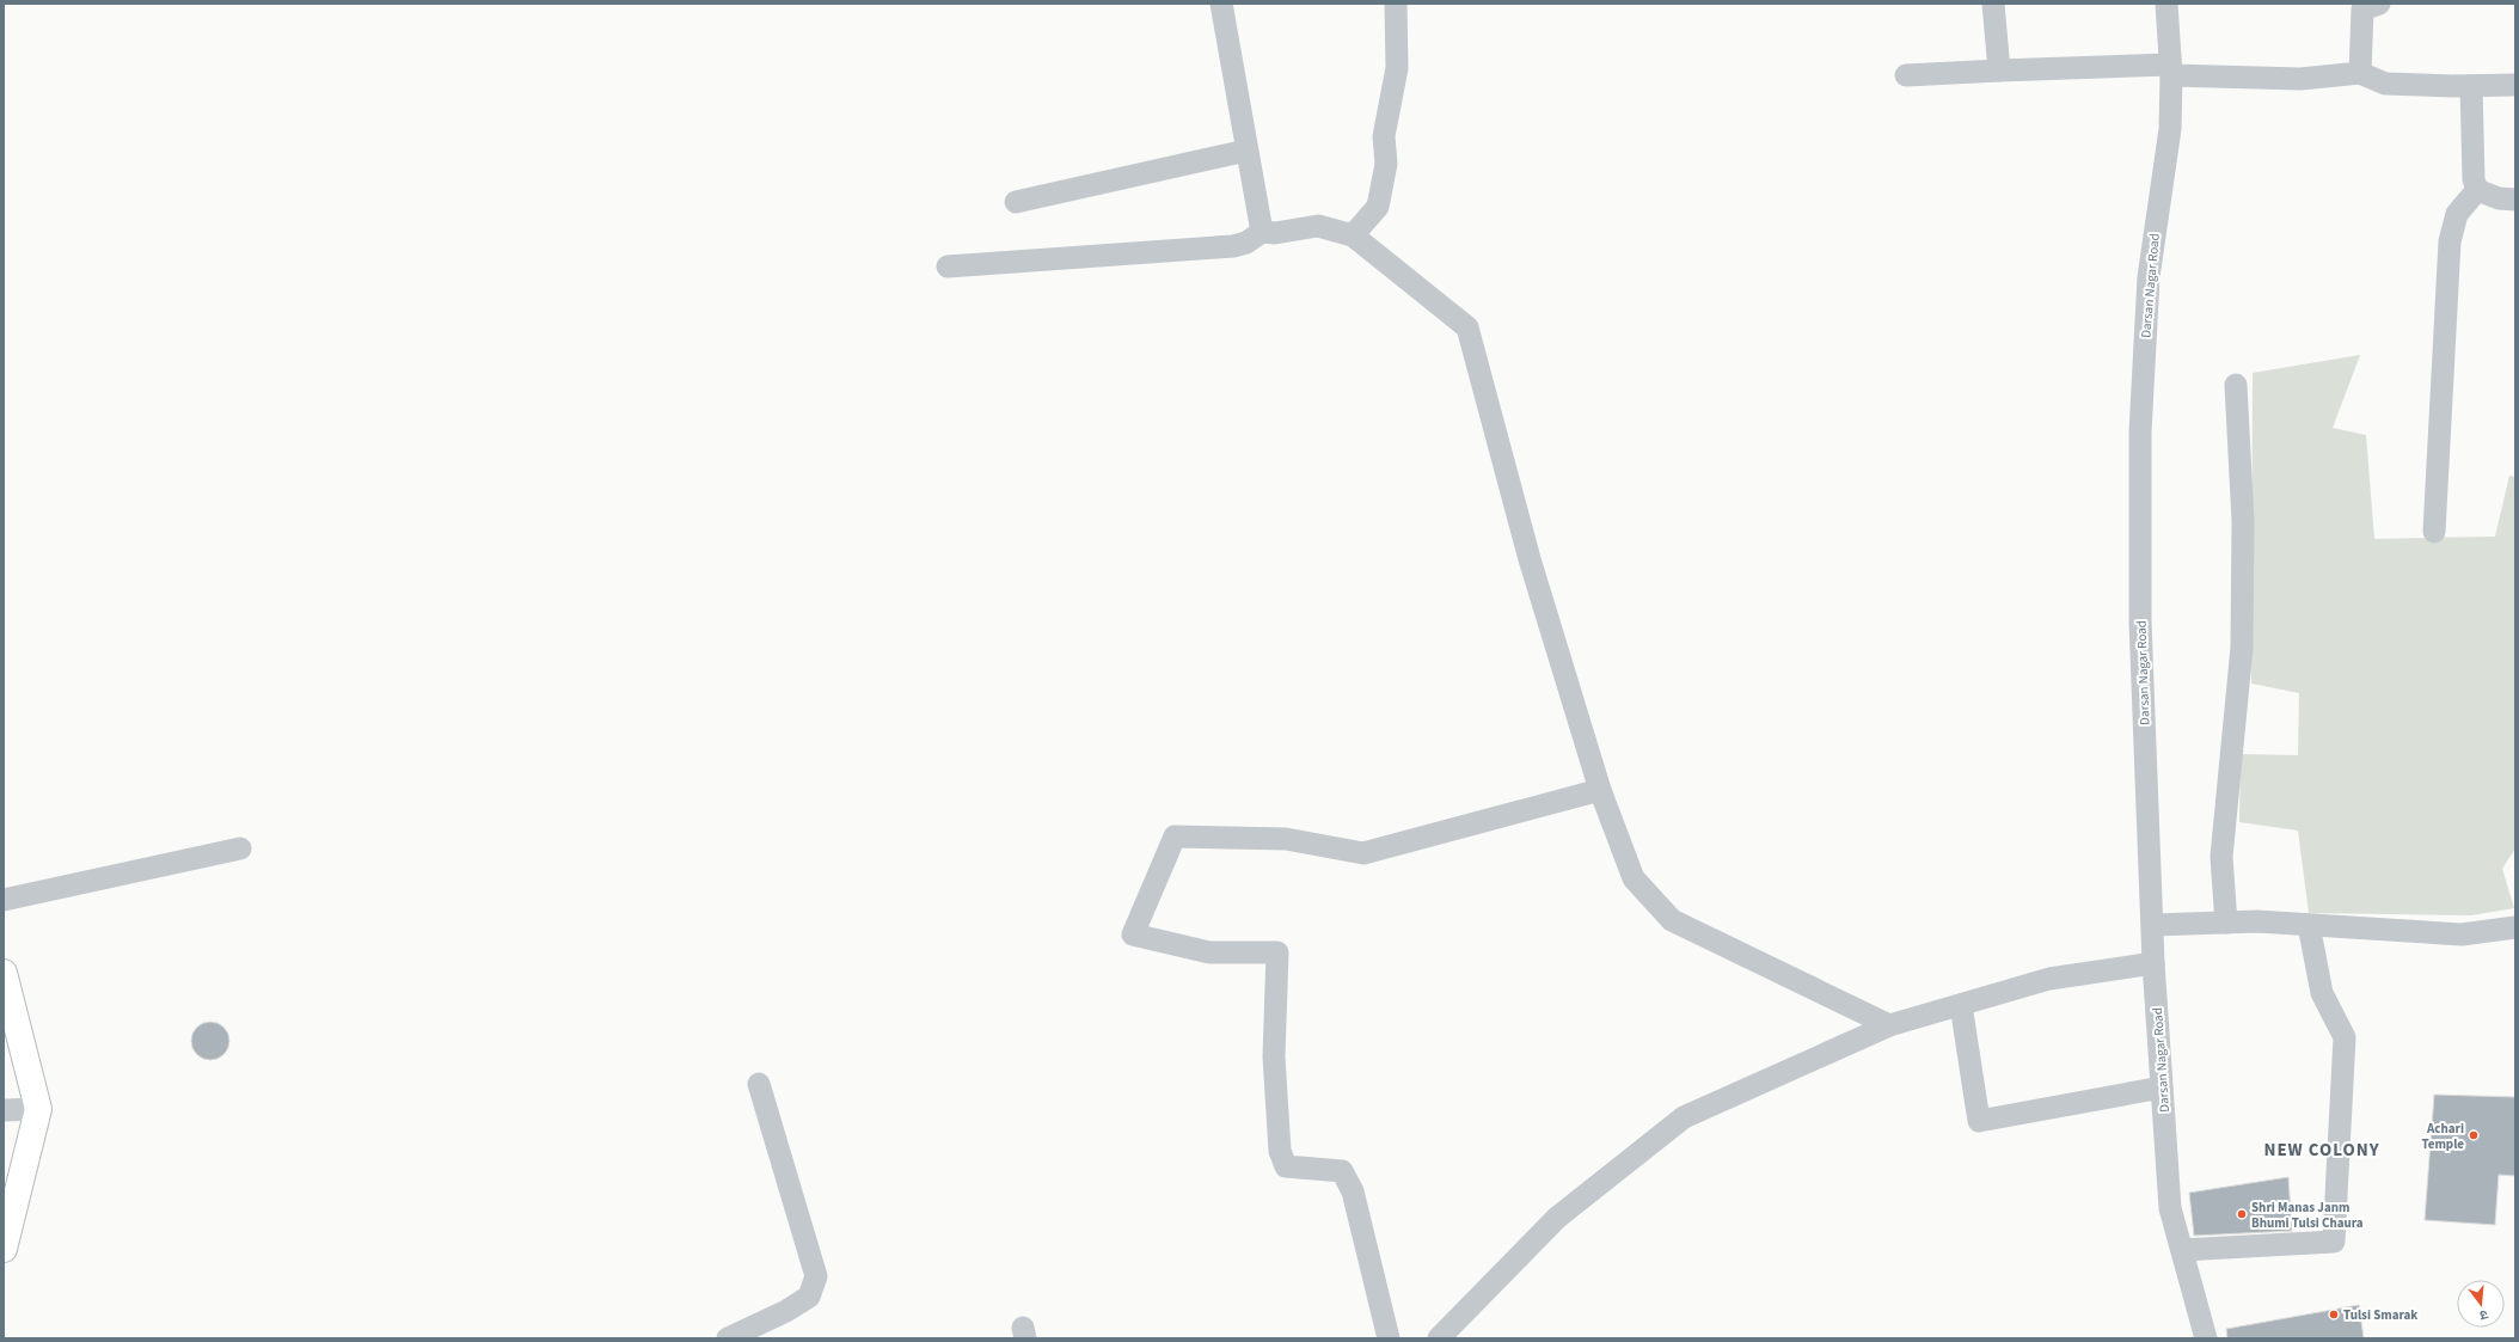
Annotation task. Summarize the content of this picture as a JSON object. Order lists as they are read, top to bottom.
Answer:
{
  "streets": {
    "street": ["Darsan Nagar Road"]
  },
  "districts": ["NEW COLONY"],
  "places": ["Achari Temple", "Shri Manas Janm Bhumi Tulsi Chaura", "Tulsi Smarak"],
  "north": "bottom"
}
